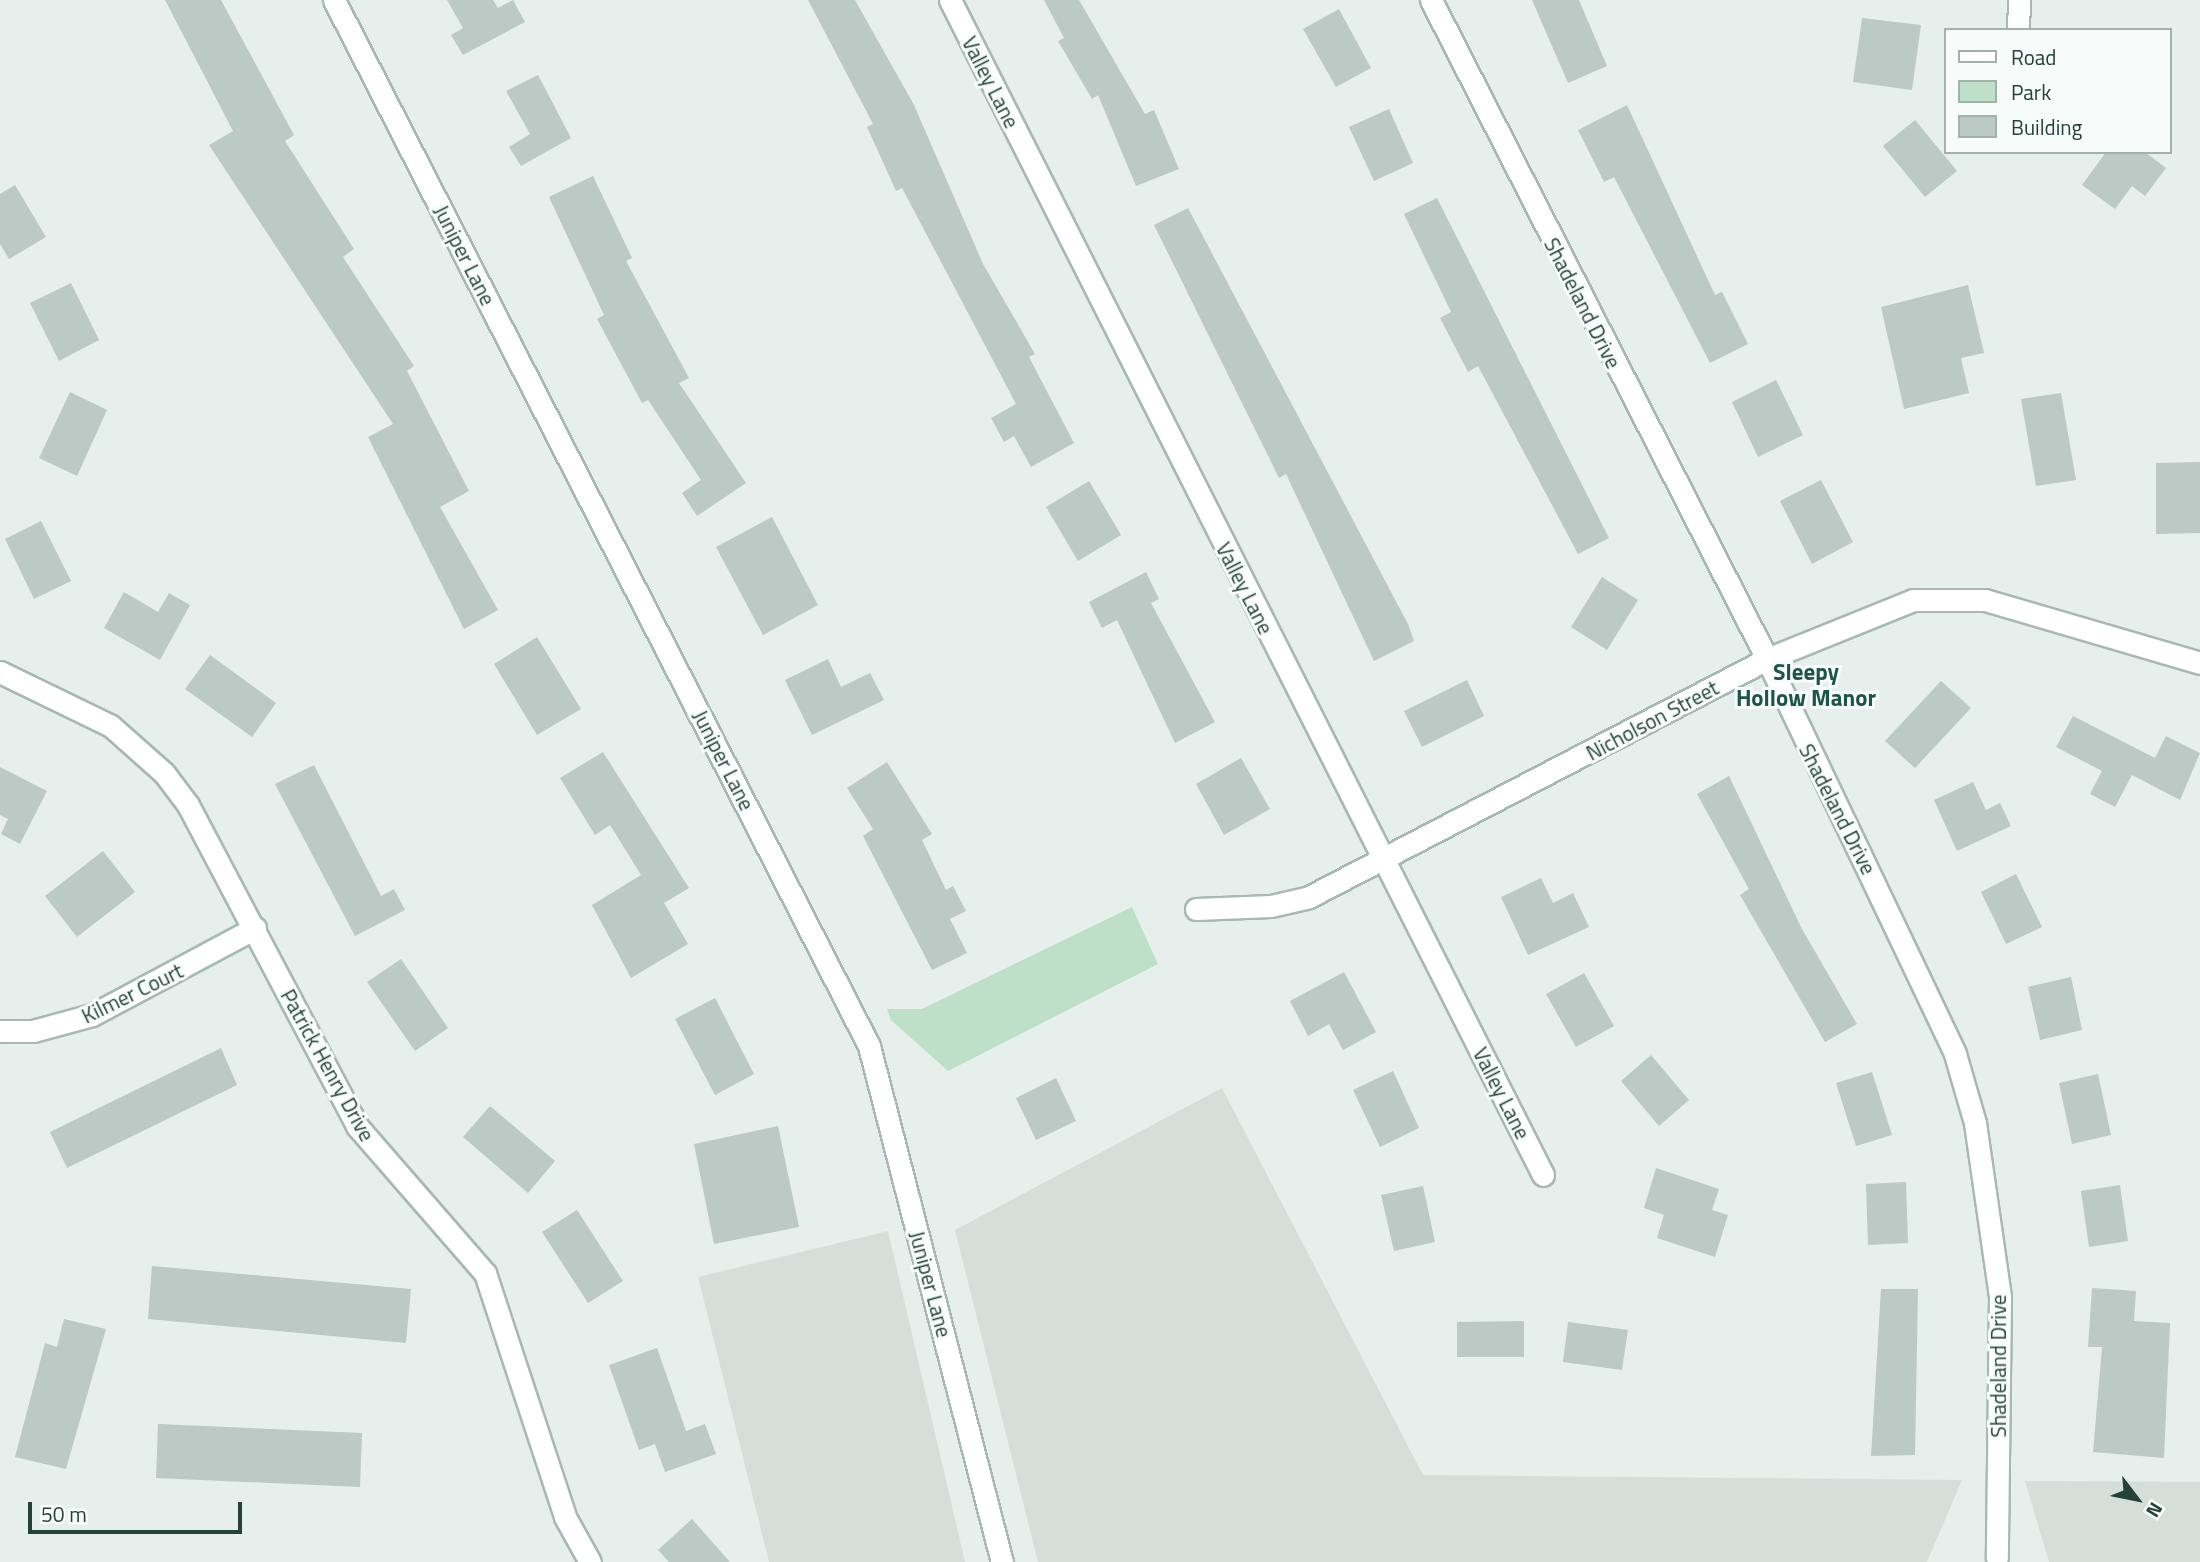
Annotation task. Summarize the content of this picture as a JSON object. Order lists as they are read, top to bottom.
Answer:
{
  "streets": {
    "street": [
      "Valley Lane",
      "Juniper Lane",
      "Shadeland Drive",
      "Nicholson Street",
      "Kilmer Court",
      "Patrick Henry Drive"
    ]
  },
  "crossings": [
    ["Valley Lane", "Nicholson Street"],
    ["Shadeland Drive", "Nicholson Street"],
    ["Kilmer Court", "Patrick Henry Drive"]
  ],
  "districts": ["Sleepy Hollow Manor"],
  "legend": ["Road", "Park", "Building"],
  "scale_bar": "50 m",
  "north": "bottom right"
}
